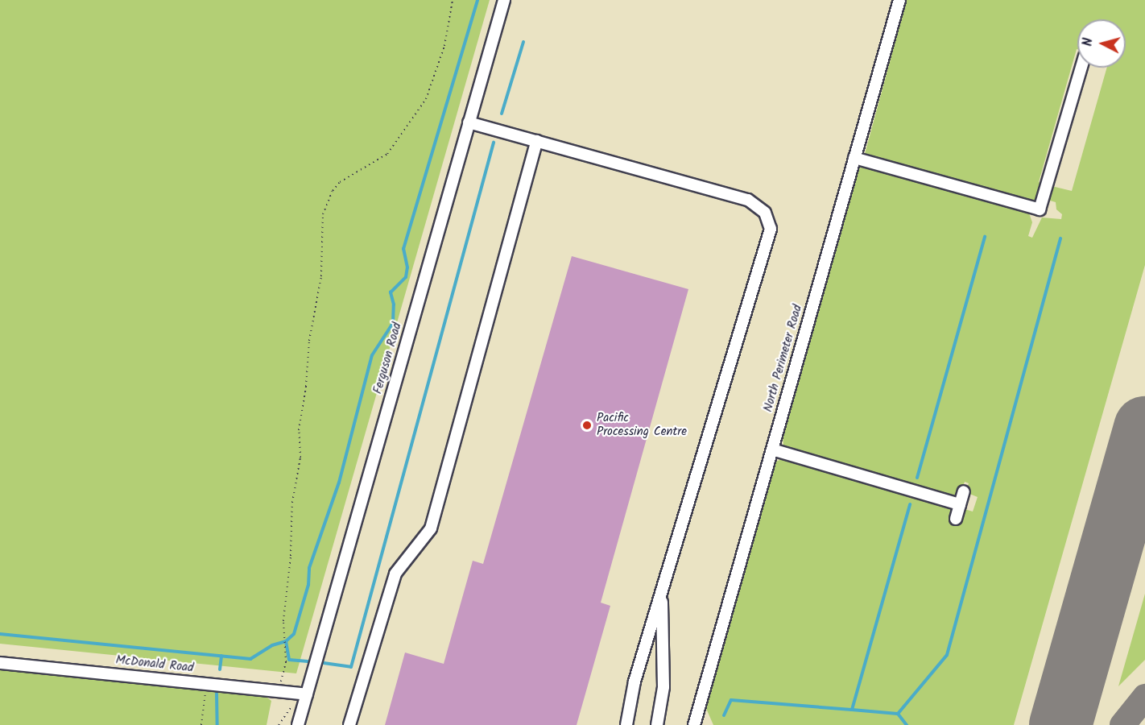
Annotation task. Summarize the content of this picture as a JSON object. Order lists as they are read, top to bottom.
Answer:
{
  "streets": {
    "street": ["Ferguson Road", "North Perimeter Road", "McDonald Road"]
  },
  "crossings": [
    ["Ferguson Road", "McDonald Road"]
  ],
  "places": ["Pacific Processing Centre"],
  "north": "left"
}
